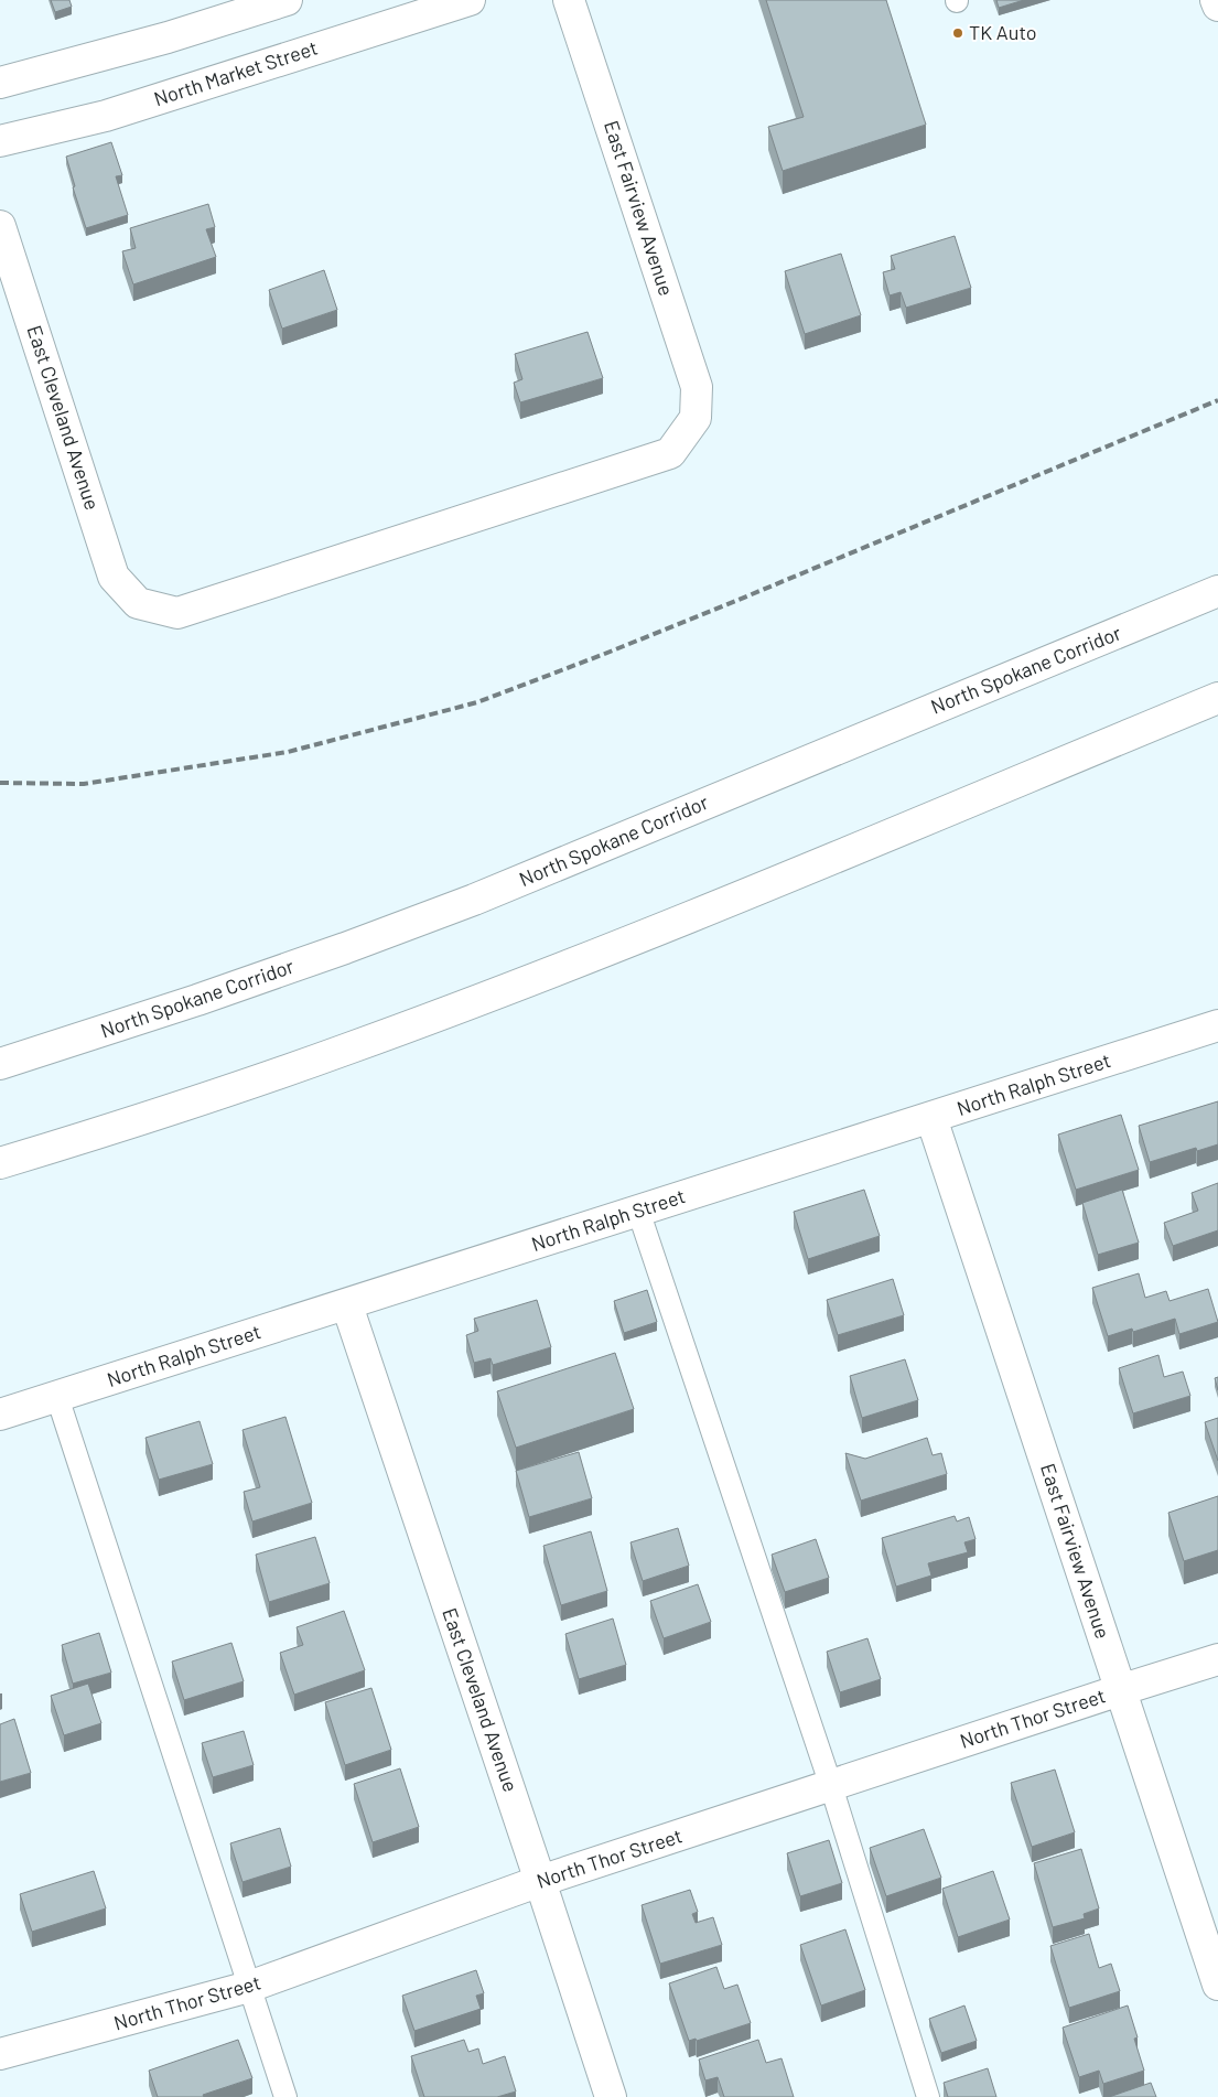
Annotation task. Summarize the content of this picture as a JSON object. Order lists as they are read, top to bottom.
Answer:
{
  "streets": {
    "main road": [
      "North Market Street",
      "East Fairview Avenue",
      "East Cleveland Avenue",
      "North Spokane Corridor",
      "North Ralph Street",
      "North Thor Street"
    ]
  },
  "crossings": [
    ["East Fairview Avenue", "East Cleveland Avenue"],
    ["East Fairview Avenue", "North Ralph Street"],
    ["East Fairview Avenue", "North Thor Street"],
    ["East Cleveland Avenue", "North Ralph Street"],
    ["East Cleveland Avenue", "North Thor Street"]
  ],
  "places": ["TK Auto"]
}
